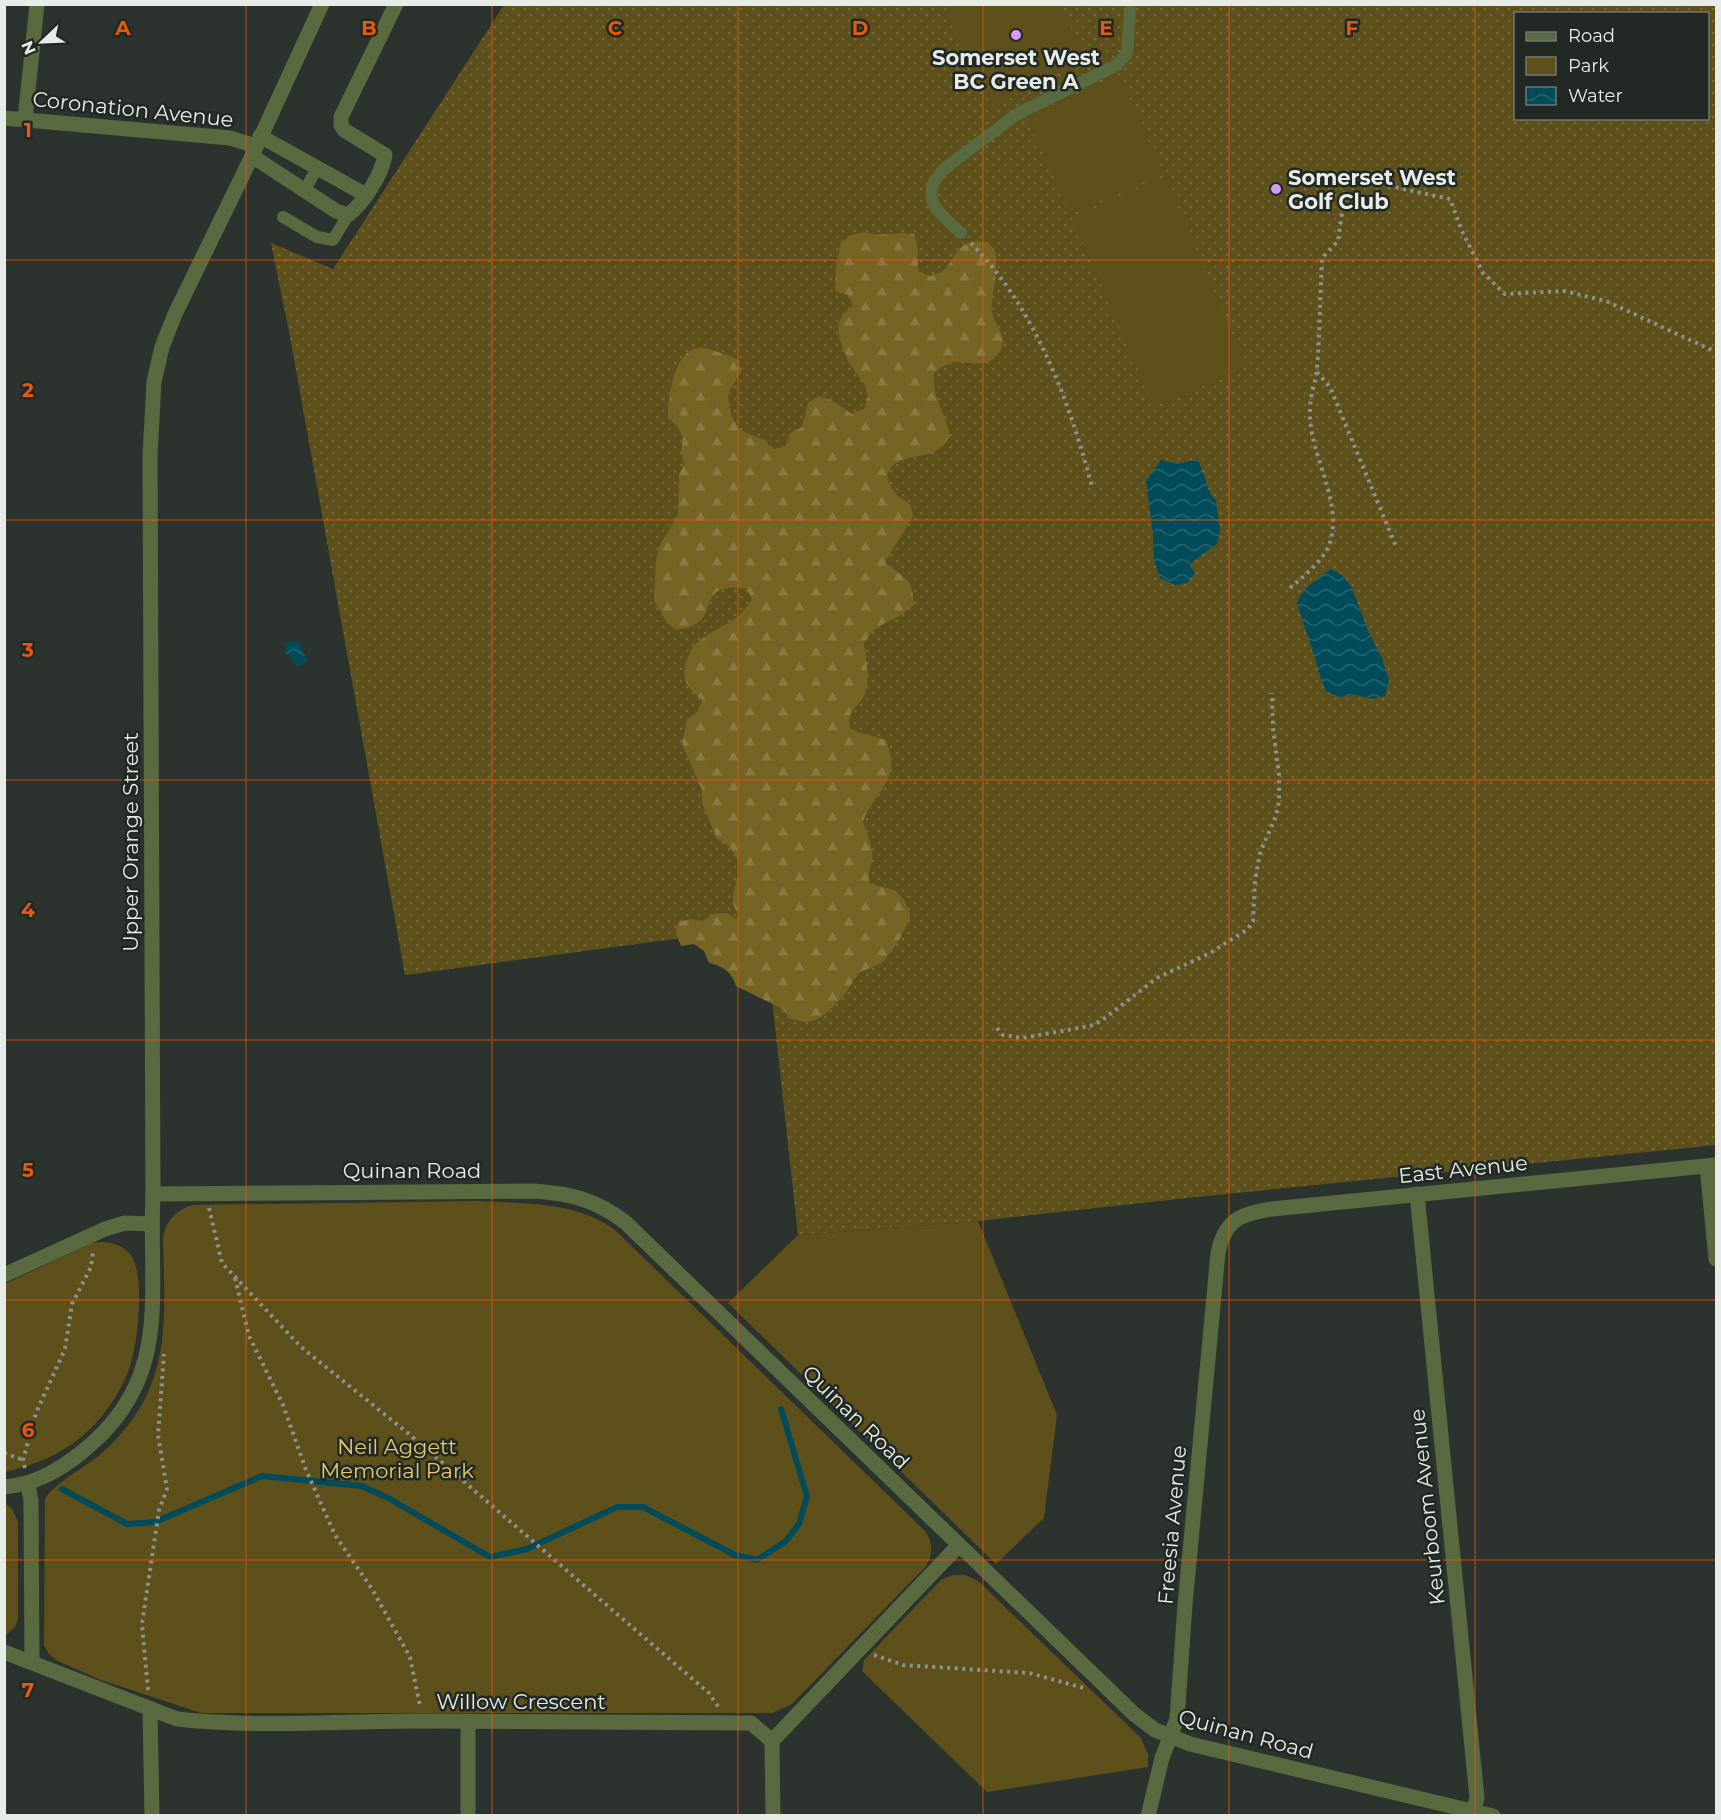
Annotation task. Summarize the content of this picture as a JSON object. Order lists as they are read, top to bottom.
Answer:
{
  "streets": {
    "street": [
      "Coronation Avenue",
      "Upper Orange Street",
      "East Avenue",
      "Quinan Road",
      "Keurboom Avenue",
      "Freesia Avenue",
      "Willow Crescent"
    ]
  },
  "crossings": [
    ["Coronation Avenue", "Upper Orange Street"],
    ["Upper Orange Street", "Quinan Road"],
    ["East Avenue", "Keurboom Avenue"],
    ["East Avenue", "Freesia Avenue"],
    ["Quinan Road", "Keurboom Avenue"],
    ["Quinan Road", "Freesia Avenue"]
  ],
  "parks": ["Neil Aggett Memorial Park"],
  "places": ["Somerset West BC Green A", "Somerset West Golf Club"],
  "legend": ["Road", "Park", "Water"],
  "north": "bottom left",
  "grid": {
    "columns": [
      "A",
      "B",
      "C",
      "D",
      "E",
      "F"
    ],
    "rows": [
      "1",
      "2",
      "3",
      "4",
      "5",
      "6",
      "7"
    ]
  }
}
